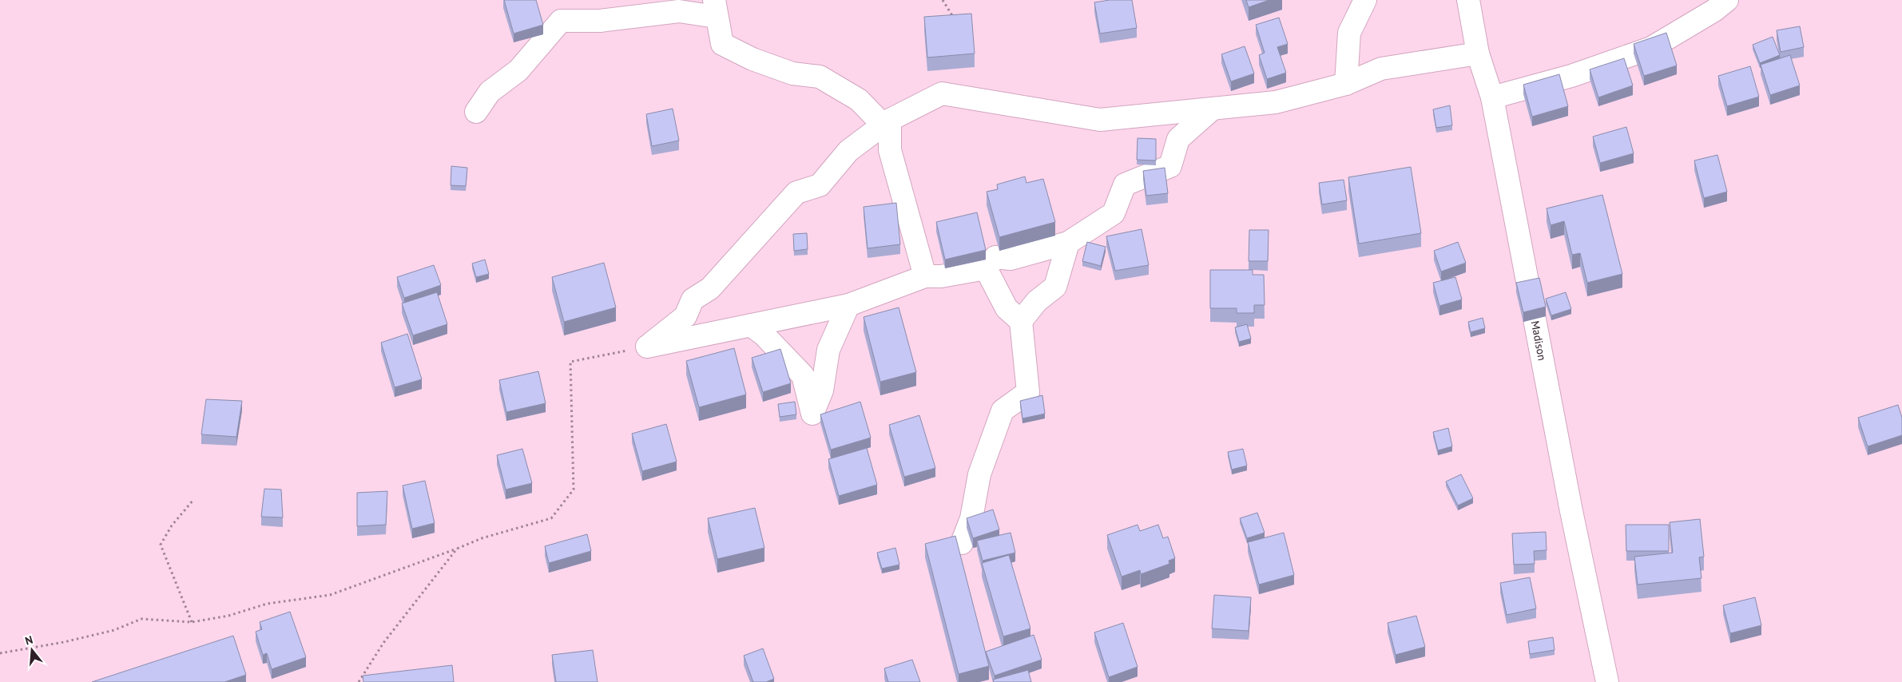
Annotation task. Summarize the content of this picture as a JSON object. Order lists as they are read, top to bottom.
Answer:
{
  "streets": {
    "street": ["Madison"]
  },
  "north": "top"
}
